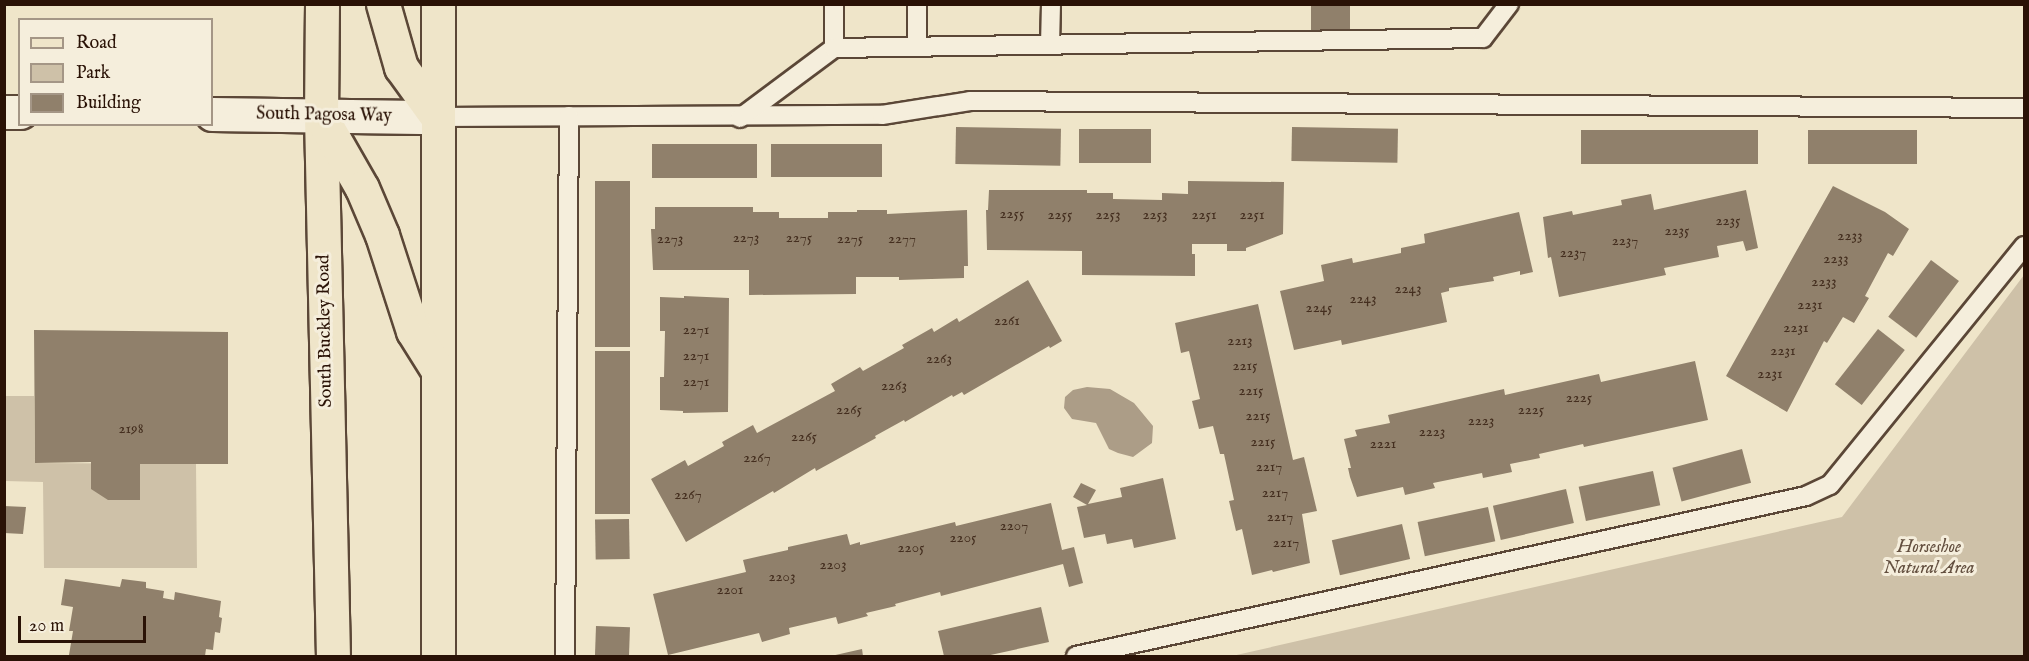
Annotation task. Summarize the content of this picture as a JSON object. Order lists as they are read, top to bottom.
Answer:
{
  "streets": {
    "main road": ["South Buckley Road"],
    "street": ["South Pagosa Way"]
  },
  "crossings": [
    ["South Pagosa Way", "South Buckley Road"]
  ],
  "parks": ["Horseshoe Natural Area"],
  "house_numbers": [
    "2255",
    "2255",
    "2253",
    "2253",
    "2251",
    "2251",
    "2235",
    "2235",
    "2233",
    "2273",
    "2275",
    "2273",
    "2275",
    "2277",
    "2237",
    "2237",
    "2233",
    "2233",
    "2243",
    "2243",
    "2231",
    "2245",
    "2261",
    "2231",
    "2271",
    "2213",
    "2231",
    "2271",
    "2263",
    "2215",
    "2231",
    "2271",
    "2263",
    "2215",
    "2225",
    "2265",
    "2225",
    "2215",
    "2223",
    "2198",
    "2223",
    "2265",
    "2215",
    "2221",
    "2267",
    "2217",
    "2217",
    "2267",
    "2217",
    "2207",
    "2205",
    "2217",
    "2205",
    "2203",
    "2203",
    "2201"
  ],
  "legend": ["Road", "Park", "Building"],
  "scale_bar": "20 m"
}
